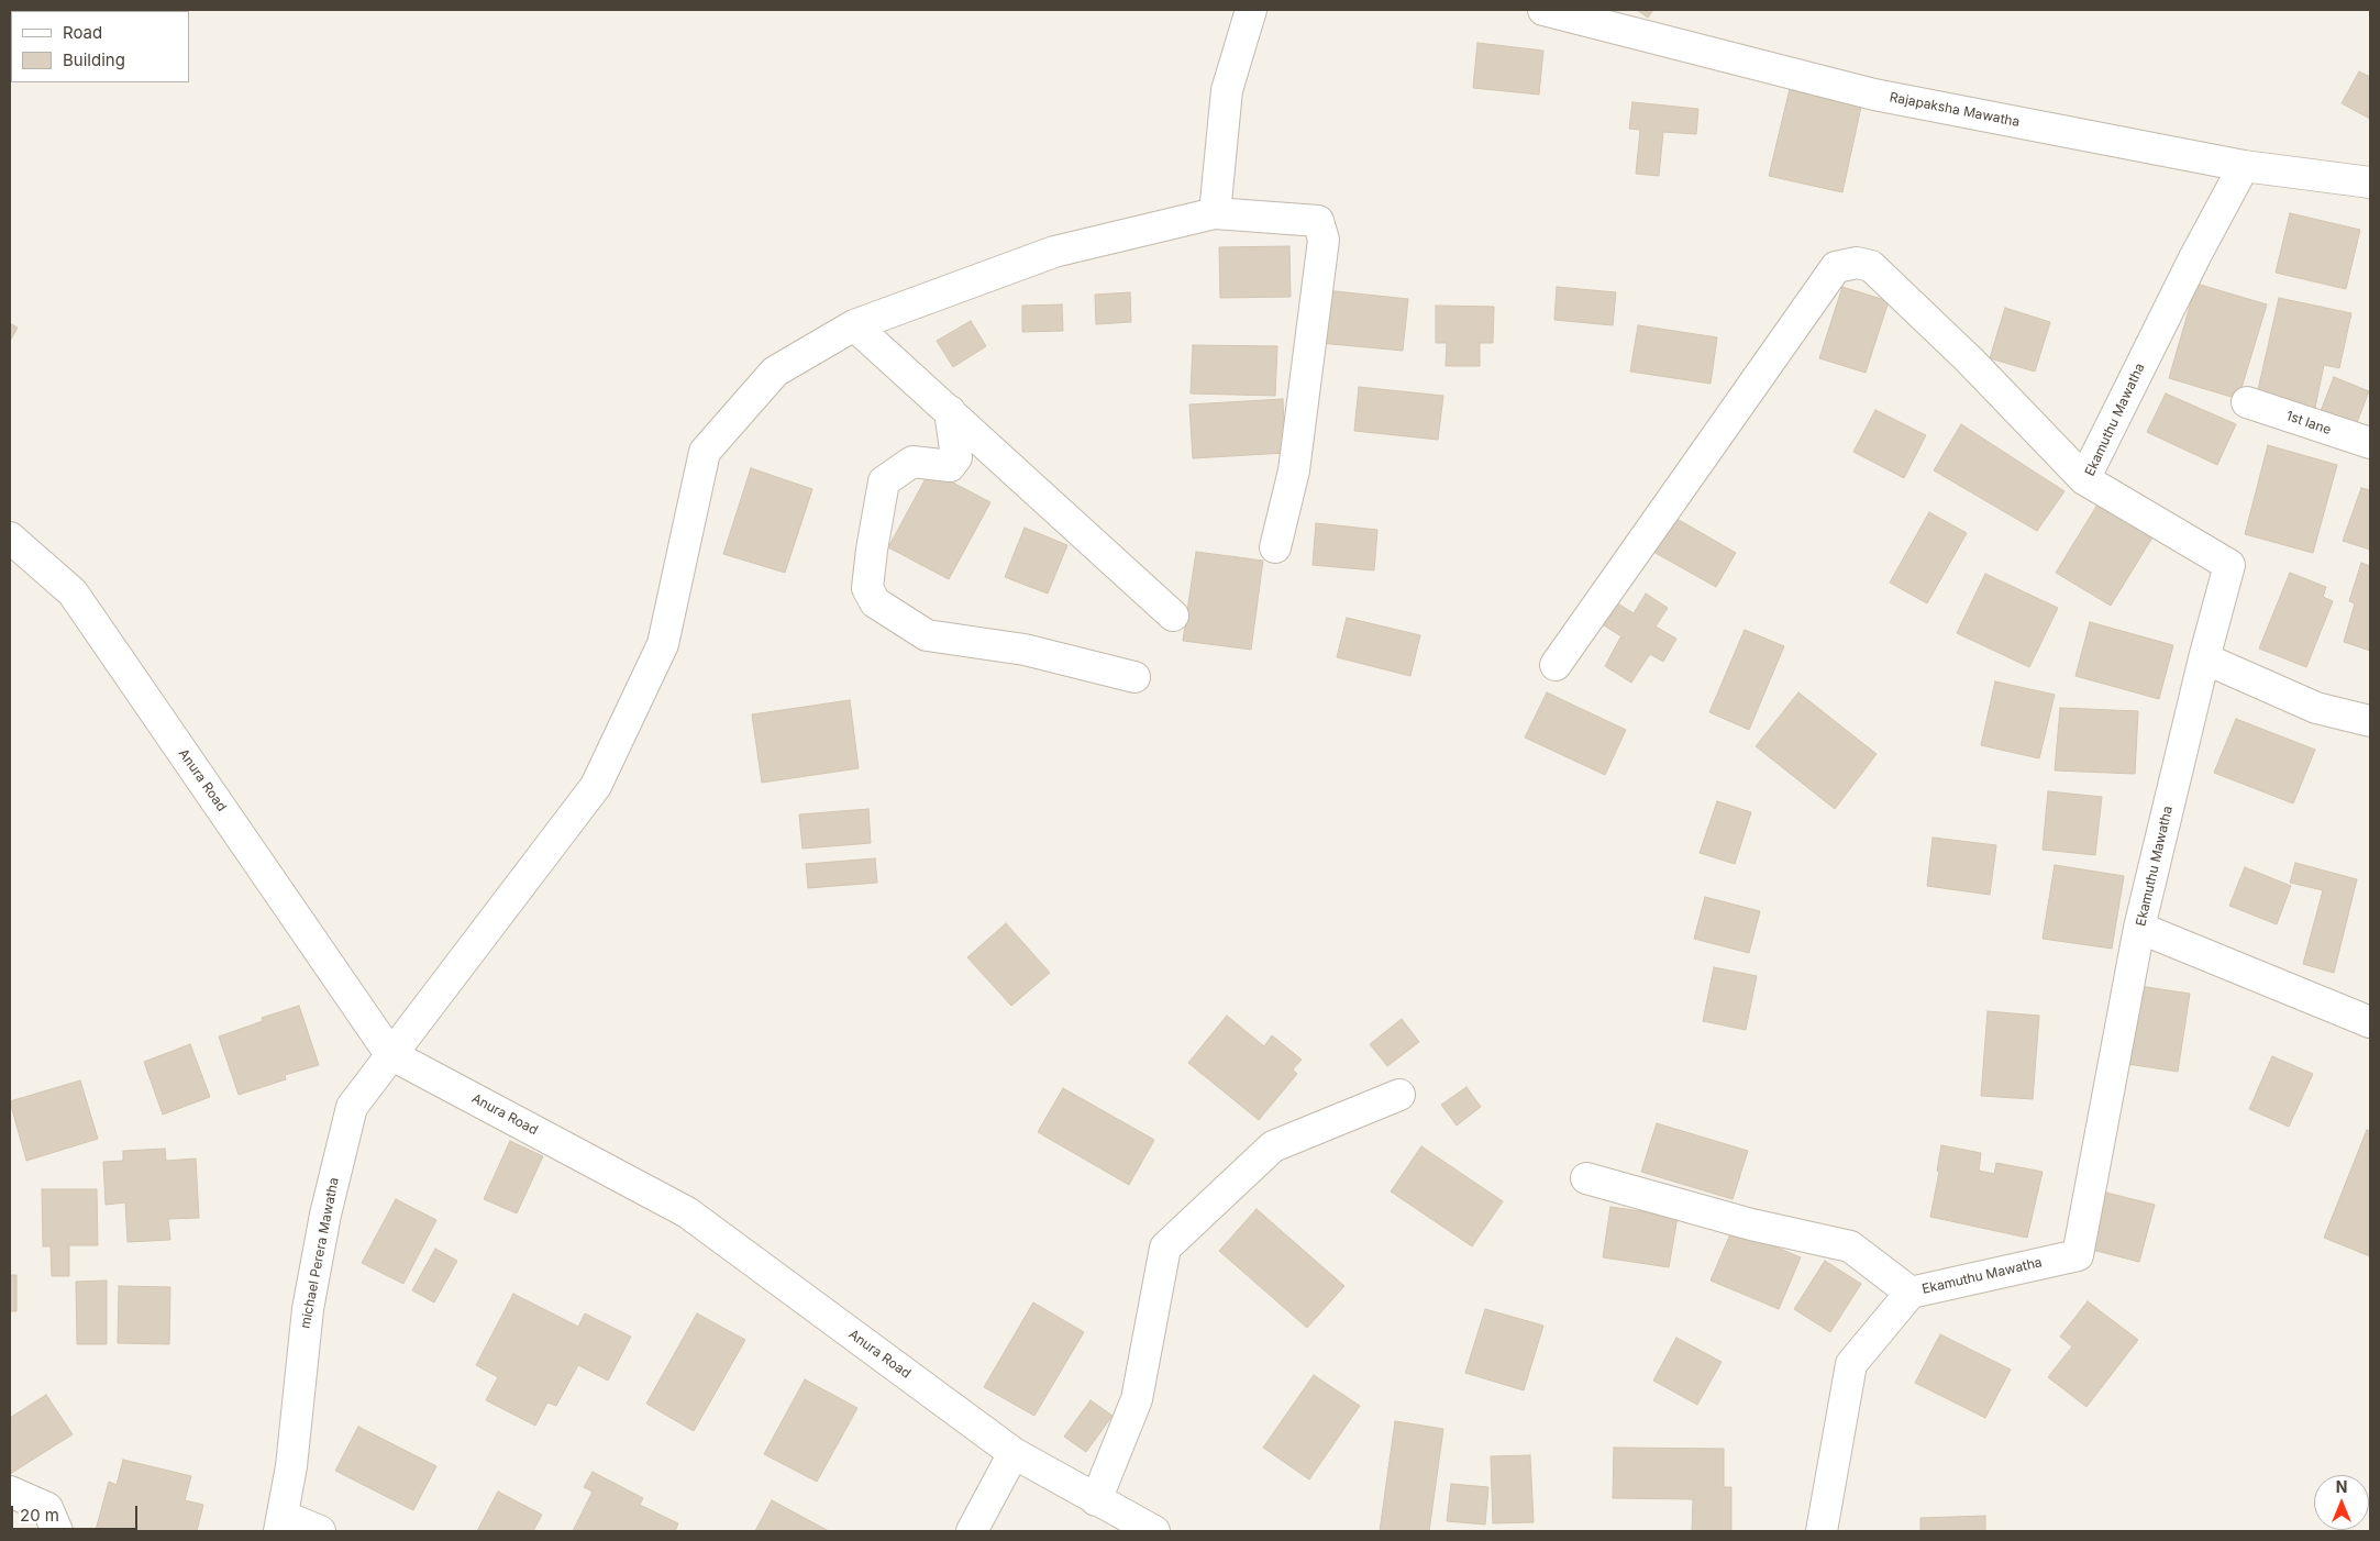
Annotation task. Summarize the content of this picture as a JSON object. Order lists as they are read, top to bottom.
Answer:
{
  "streets": {
    "street": [
      "Rajapaksha Mawatha",
      "Ekamuthu Mawatha",
      "1st lane",
      "Anura Road",
      "michael Perera Mawatha"
    ]
  },
  "crossings": [
    ["Rajapaksha Mawatha", "Ekamuthu Mawatha"],
    ["Anura Road", "michael Perera Mawatha"]
  ],
  "legend": ["Road", "Building"],
  "scale_bar": "20 m",
  "north": "top"
}
